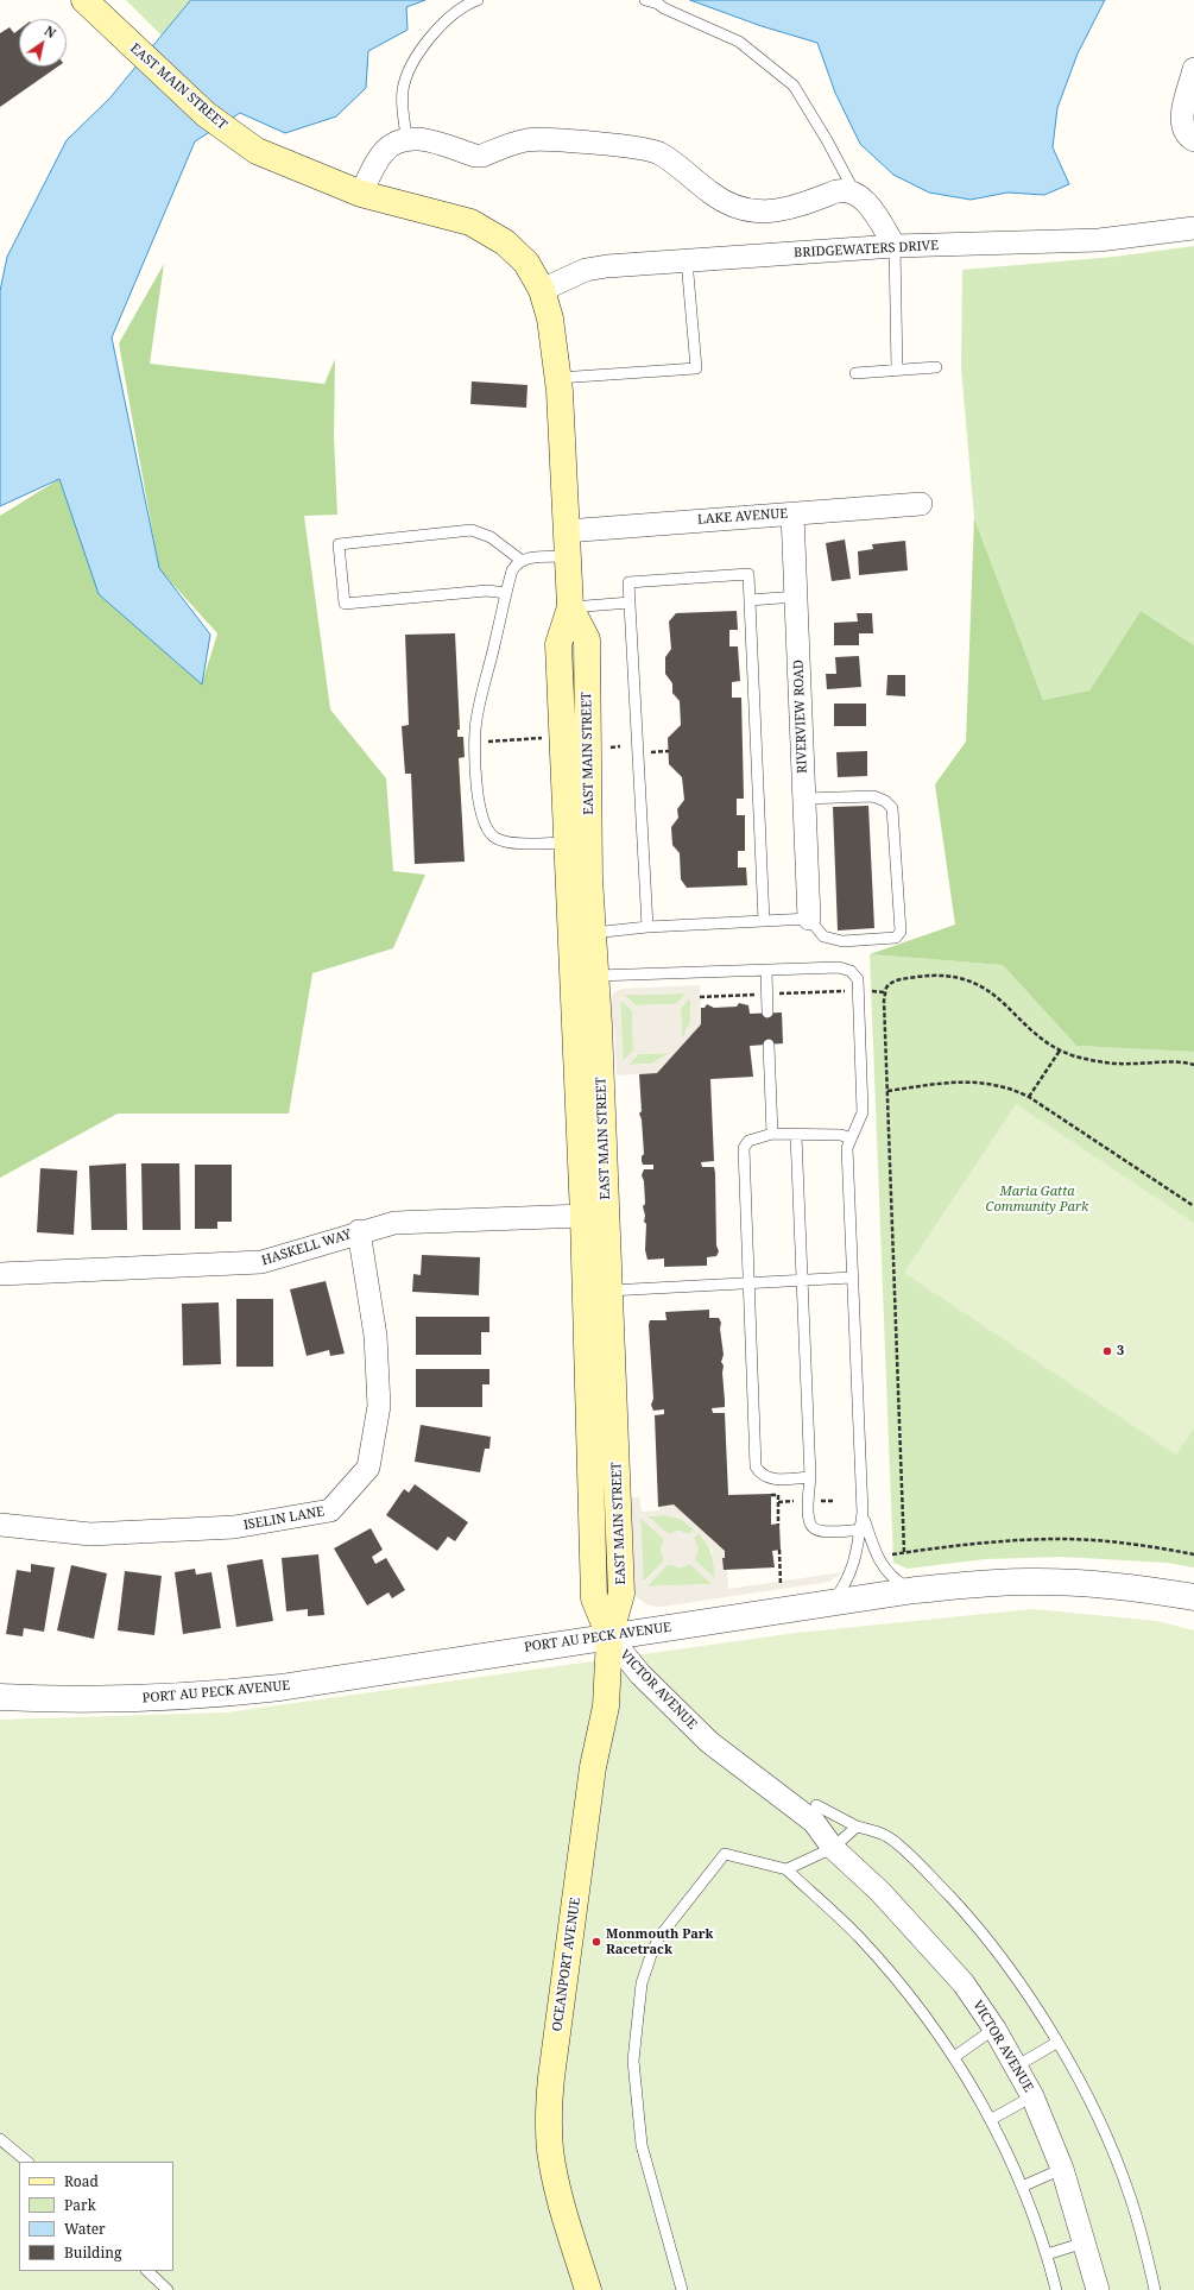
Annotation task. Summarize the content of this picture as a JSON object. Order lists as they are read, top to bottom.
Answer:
{
  "streets": {
    "main road": ["EAST MAIN STREET", "OCEANPORT AVENUE"],
    "street": [
      "BRIDGEWATERS DRIVE",
      "LAKE AVENUE",
      "RIVERVIEW ROAD",
      "HASKELL WAY",
      "ISELIN LANE",
      "PORT AU PECK AVENUE",
      "VICTOR AVENUE"
    ]
  },
  "crossings": [
    ["EAST MAIN STREET", "BRIDGEWATERS DRIVE"],
    ["EAST MAIN STREET", "LAKE AVENUE"],
    ["EAST MAIN STREET", "HASKELL WAY"],
    ["EAST MAIN STREET", "PORT AU PECK AVENUE"],
    ["EAST MAIN STREET", "VICTOR AVENUE"],
    ["EAST MAIN STREET", "OCEANPORT AVENUE"],
    ["LAKE AVENUE", "RIVERVIEW ROAD"],
    ["HASKELL WAY", "ISELIN LANE"],
    ["PORT AU PECK AVENUE", "VICTOR AVENUE"],
    ["PORT AU PECK AVENUE", "OCEANPORT AVENUE"],
    ["VICTOR AVENUE", "OCEANPORT AVENUE"]
  ],
  "parks": ["Maria Gatta Community Park"],
  "places": ["3", "Monmouth Park Racetrack"],
  "legend": [
    "Road",
    "Park",
    "Water",
    "Building"
  ],
  "north": "top right"
}
